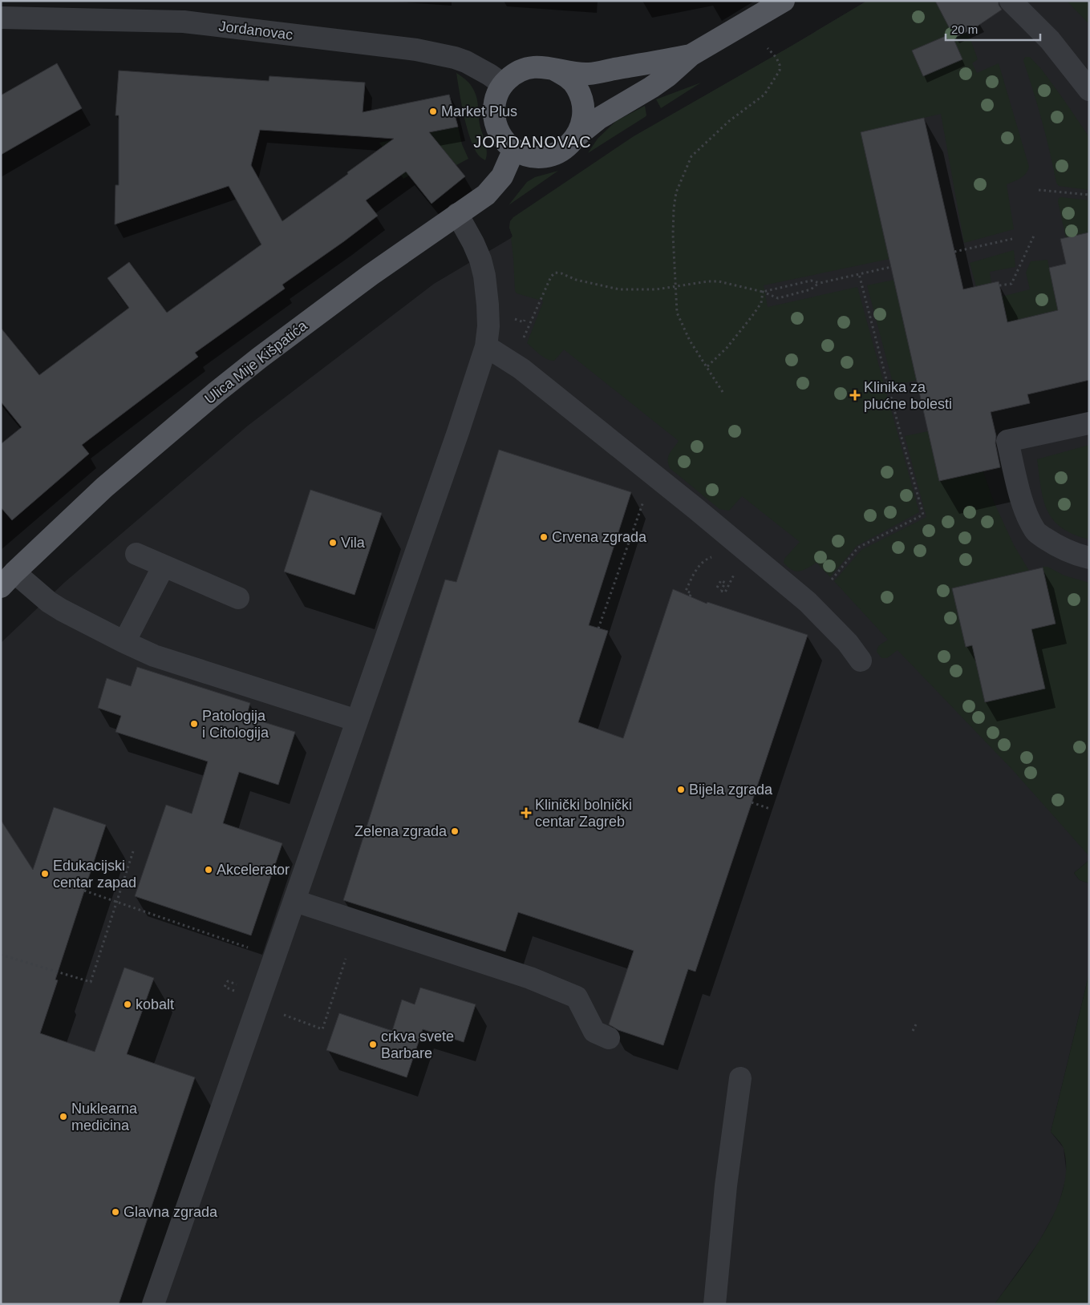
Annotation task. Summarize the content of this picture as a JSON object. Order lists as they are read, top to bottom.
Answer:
{
  "streets": {
    "main road": ["Ulica Mije Kišpatića"],
    "street": ["Jordanovac"]
  },
  "crossings": [
    ["Jordanovac", "Ulica Mije Kišpatića"]
  ],
  "districts": ["JORDANOVAC"],
  "places": {
    "other": [
      "Market Plus",
      "Crvena zgrada",
      "Vila",
      "Patologija i Citologija",
      "Bijela zgrada",
      "Zelena zgrada",
      "Akcelerator",
      "Edukacijski centar zapad",
      "kobalt",
      "crkva svete Barbare",
      "Nuklearna medicina",
      "Glavna zgrada"
    ],
    "health": ["Klinika za plućne bolesti", "Klinički bolnički centar Zagreb"]
  },
  "scale_bar": "20 m"
}
